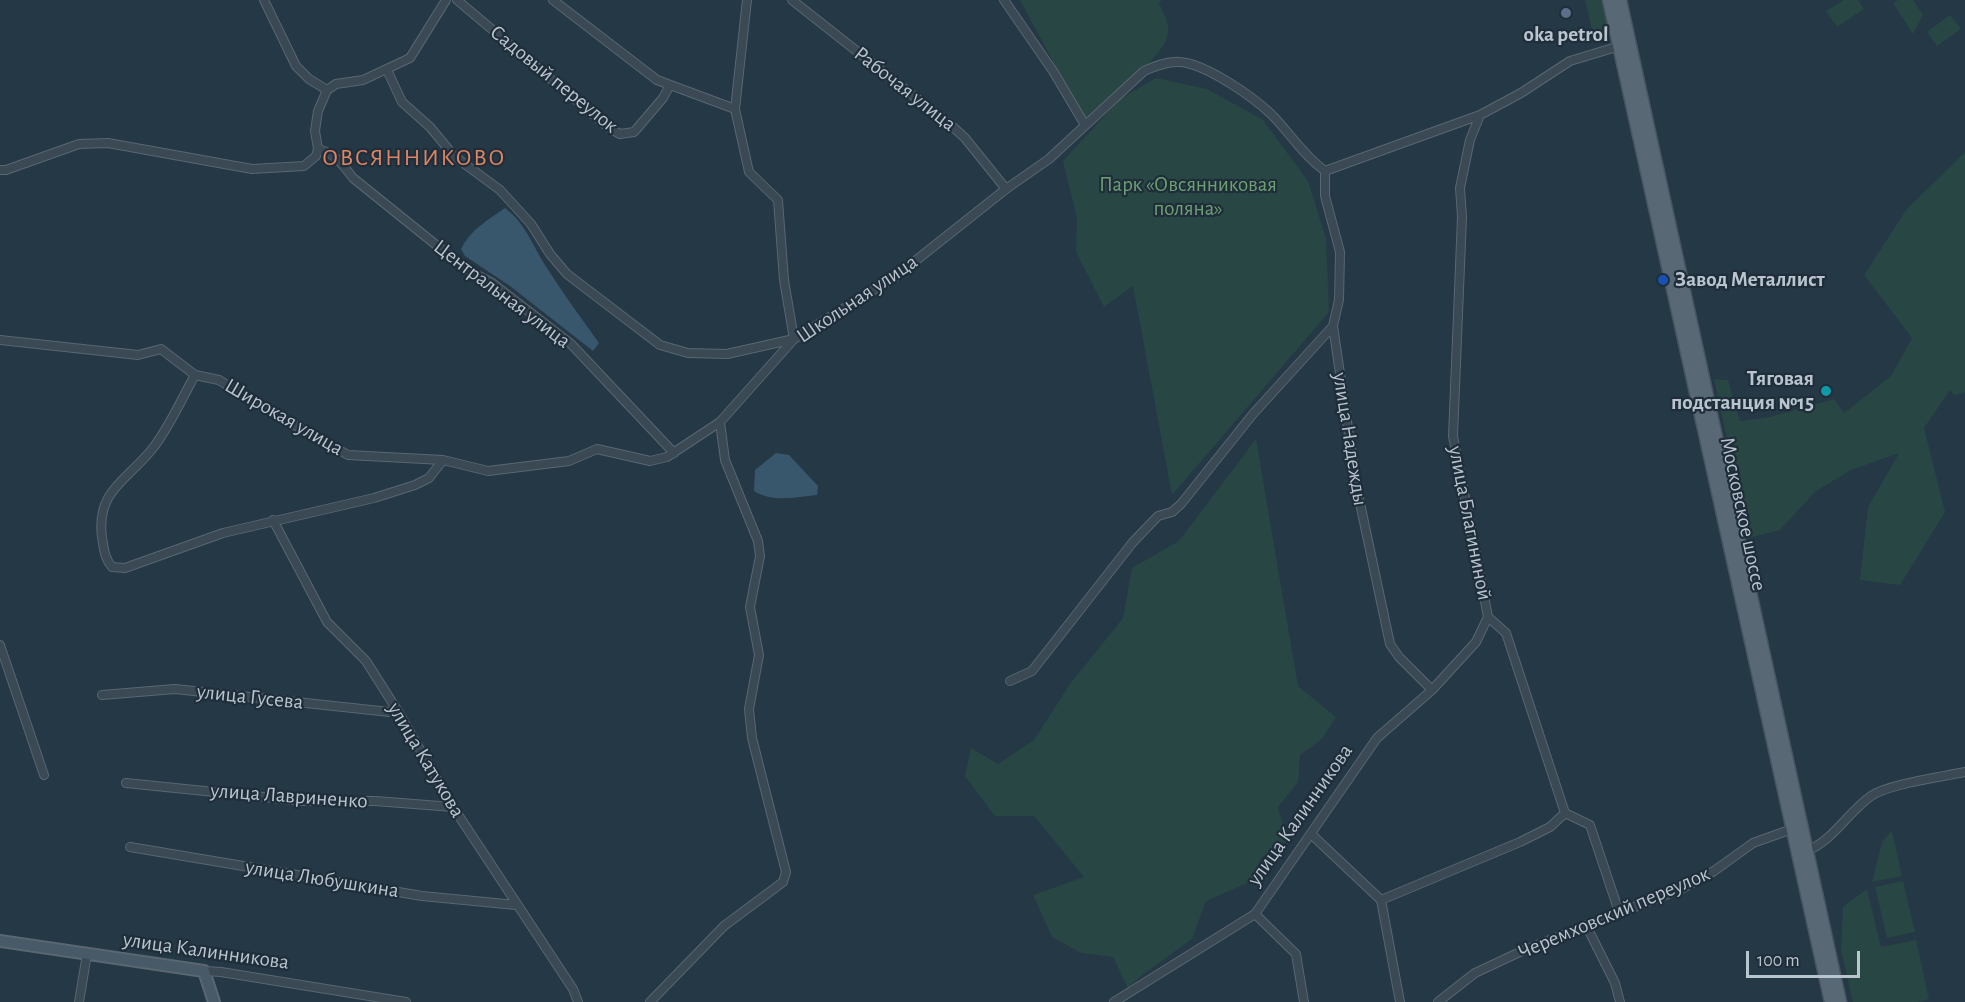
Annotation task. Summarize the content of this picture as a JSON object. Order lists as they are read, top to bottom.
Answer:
{
  "streets": {
    "main road": ["Московское шоссе", "улица Калинникова"],
    "street": [
      "Садовый переулок",
      "Рабочая улица",
      "Центральная улица",
      "Школьная улица",
      "Широкая улица",
      "улица Надежды",
      "улица Благининой",
      "улица Гусева",
      "улица Катукова",
      "улица Лавриненко",
      "улица Любушкина",
      "Черемховский переулок"
    ]
  },
  "crossings": [
    ["Рабочая улица", "Школьная улица"],
    ["Центральная улица", "Школьная улица"],
    ["Центральная улица", "Широкая улица"],
    ["Школьная улица", "Широкая улица"],
    ["Школьная улица", "улица Надежды"],
    ["улица Надежды", "улица Калинникова"],
    ["Московское шоссе", "Черемховский переулок"],
    ["улица Благининой", "улица Калинникова"],
    ["улица Гусева", "улица Катукова"],
    ["улица Катукова", "улица Лавриненко"],
    ["улица Катукова", "улица Любушкина"]
  ],
  "districts": ["ОВСЯННИКОВО"],
  "parks": ["Парк «Овсянниковая поляна»"],
  "places": ["oka petrol", "Завод Металлист", "Тяговая подстанция №15"],
  "scale_bar": "100 m"
}
